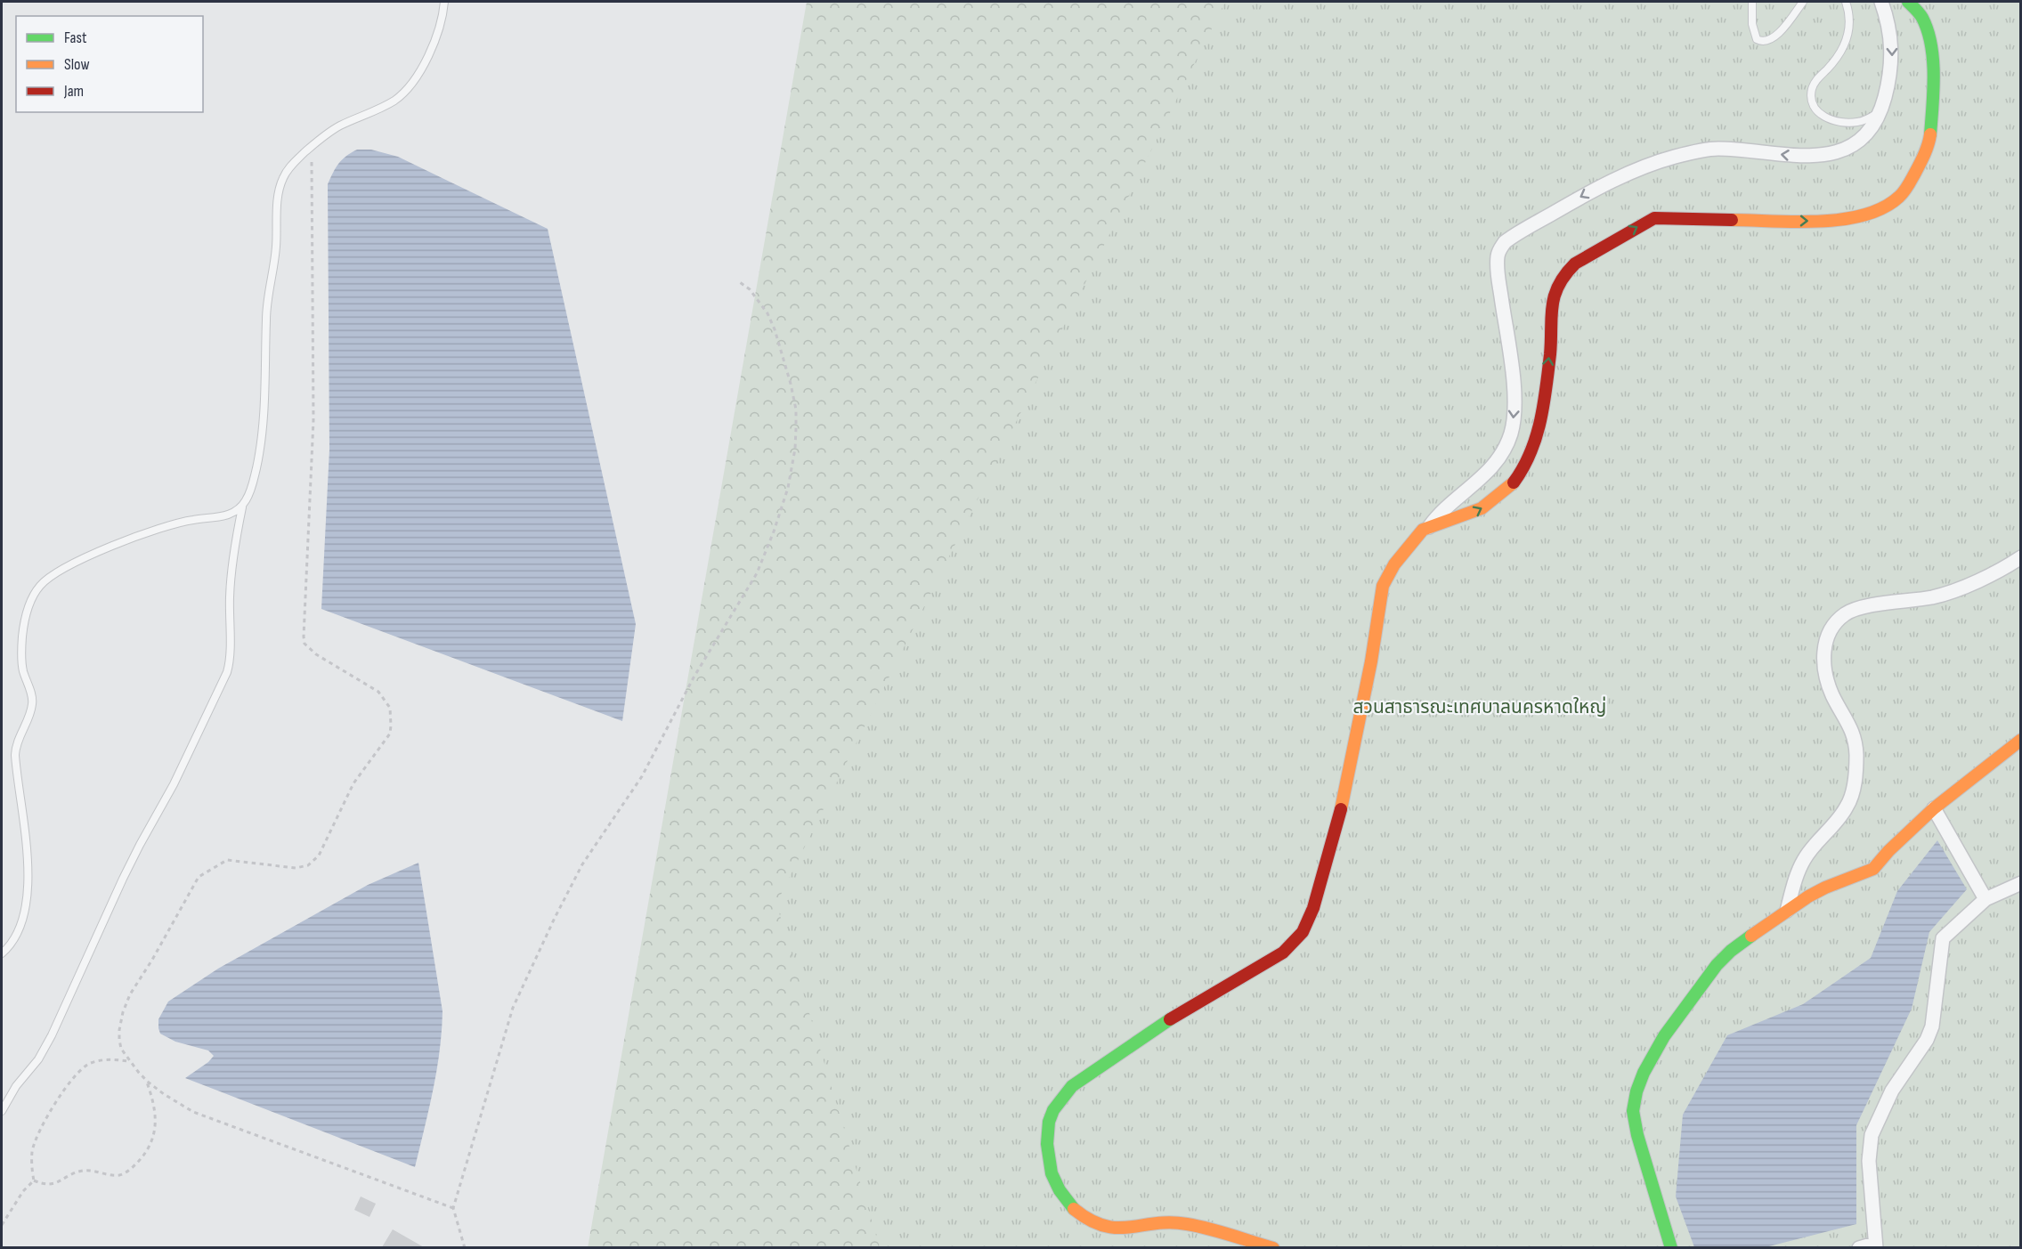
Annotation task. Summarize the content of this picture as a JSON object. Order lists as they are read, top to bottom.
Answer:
{
  "parks": ["สวนสาธารณะเทศบาลนครหาดใหญ่"],
  "legend": ["Fast", "Slow", "Jam"]
}
